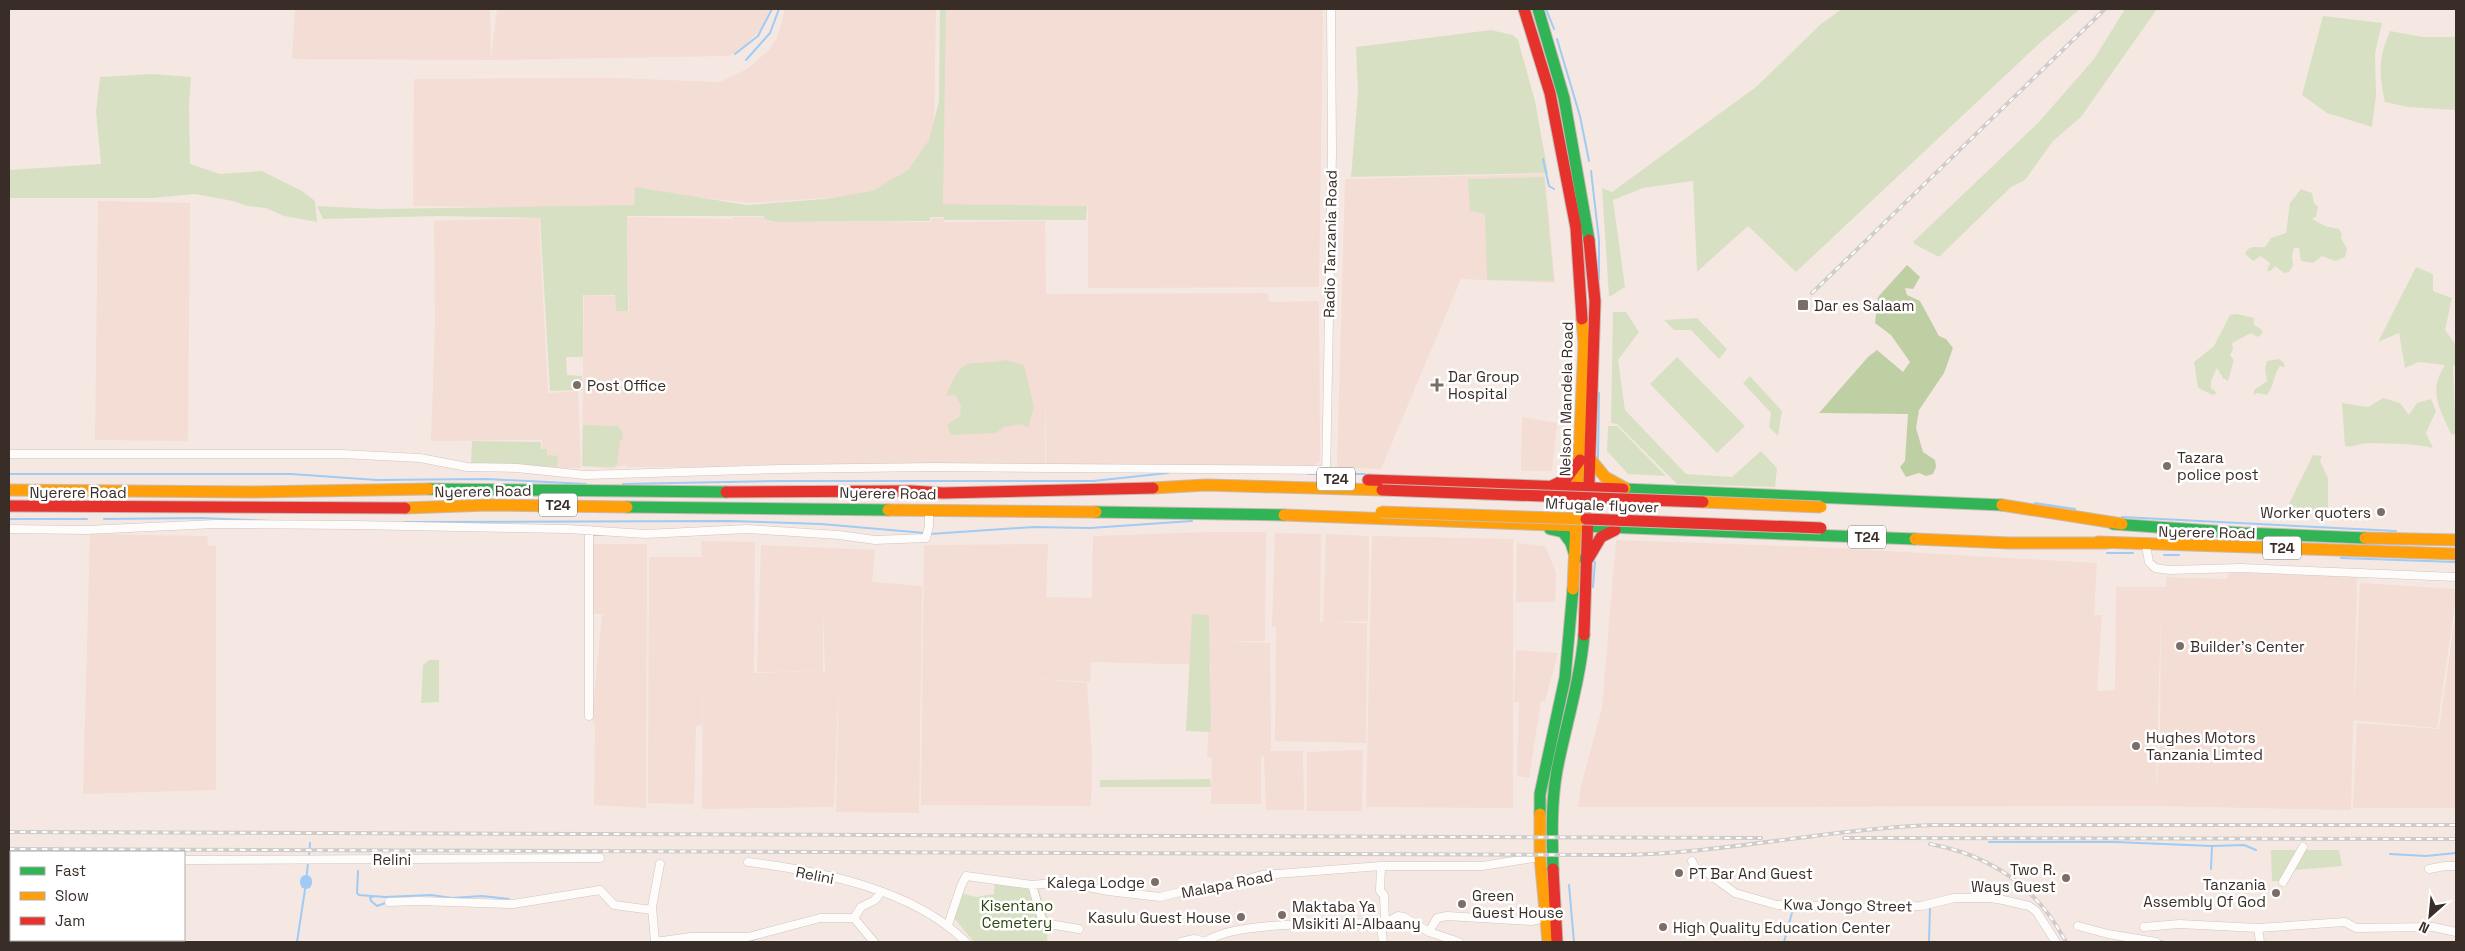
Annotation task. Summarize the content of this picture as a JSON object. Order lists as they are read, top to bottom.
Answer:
{
  "streets": {
    "main road": [
      "Nelson Mandela Road",
      "T24",
      "Nyerere Road",
      "Mfugale flyover"
    ],
    "street": [
      "Radio Tanzania Road",
      "Relini",
      "Malapa Road",
      "Kwa Jongo Street"
    ]
  },
  "crossings": [
    ["Radio Tanzania Road", "T24"],
    ["Nelson Mandela Road", "T24"],
    ["Nelson Mandela Road", "Malapa Road"],
    ["T24", "Nyerere Road"],
    ["T24", "Mfugale flyover"],
    ["Nyerere Road", "Mfugale flyover"],
    ["Relini", "Malapa Road"]
  ],
  "parks": ["Kisentano Cemetery"],
  "places": {
    "transit": ["Dar es Salaam"],
    "other": [
      "Post Office",
      "Tazara police post",
      "Worker quoters",
      "Builder's Center",
      "Hughes Motors Tanzania Limted",
      "PT Bar And Guest",
      "Two R. Ways Guest",
      "Kalega Lodge",
      "Tanzania Assembly Of God",
      "Green Guest House",
      "Maktaba Ya Msikiti Al-Albaany",
      "Kasulu Guest House",
      "High Quality Education Center"
    ],
    "health": ["Dar Group Hospital"]
  },
  "legend": ["Fast", "Slow", "Jam"],
  "north": "bottom left"
}
